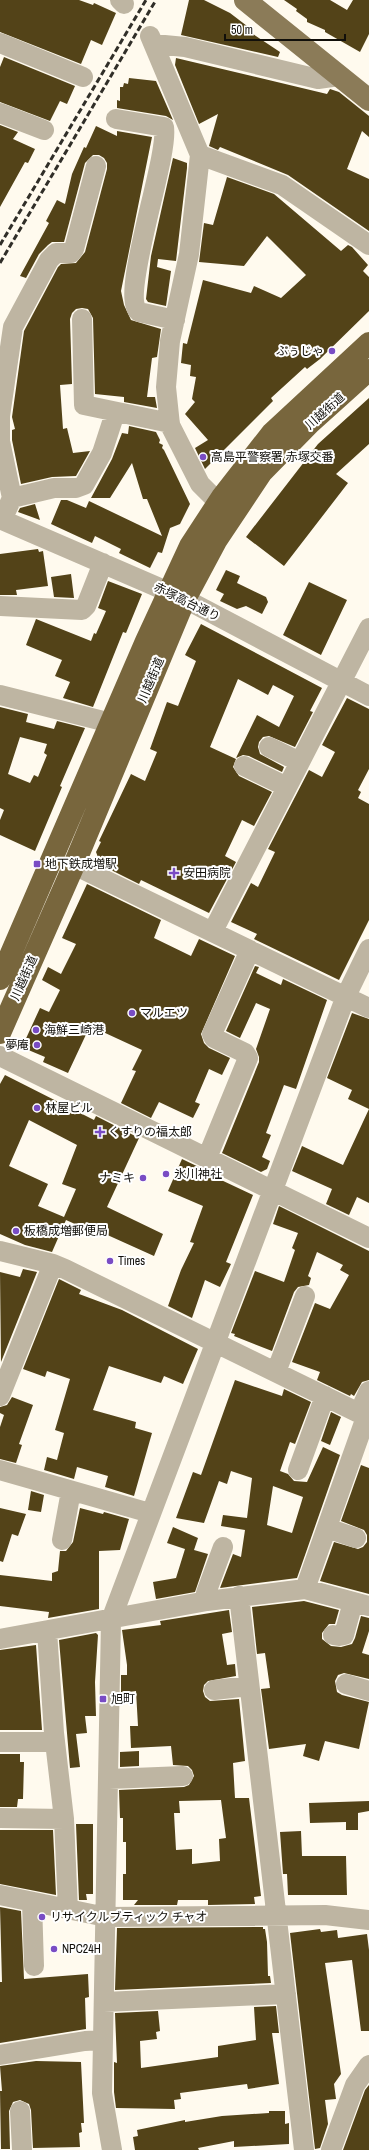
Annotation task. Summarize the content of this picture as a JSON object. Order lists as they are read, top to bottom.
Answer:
{
  "streets": {
    "highway": ["川越街道"],
    "street": ["赤塚高台通り"]
  },
  "crossings": [
    ["川越街道", "赤塚高台通り"]
  ],
  "places": {
    "other": [
      "ぷぅじゃ",
      "高島平警察署 赤塚交番",
      "マルエツ",
      "海鮮三崎港",
      "夢庵",
      "林屋ビル",
      "氷川神社",
      "ナミキ",
      "板橋成増郵便局",
      "Times",
      "リサイクルブティック チャオ",
      "NPC24H"
    ],
    "transit": ["地下鉄成増駅", "旭町"],
    "health": ["安田病院", "くすりの福太郎"]
  },
  "scale_bar": "50 m"
}
